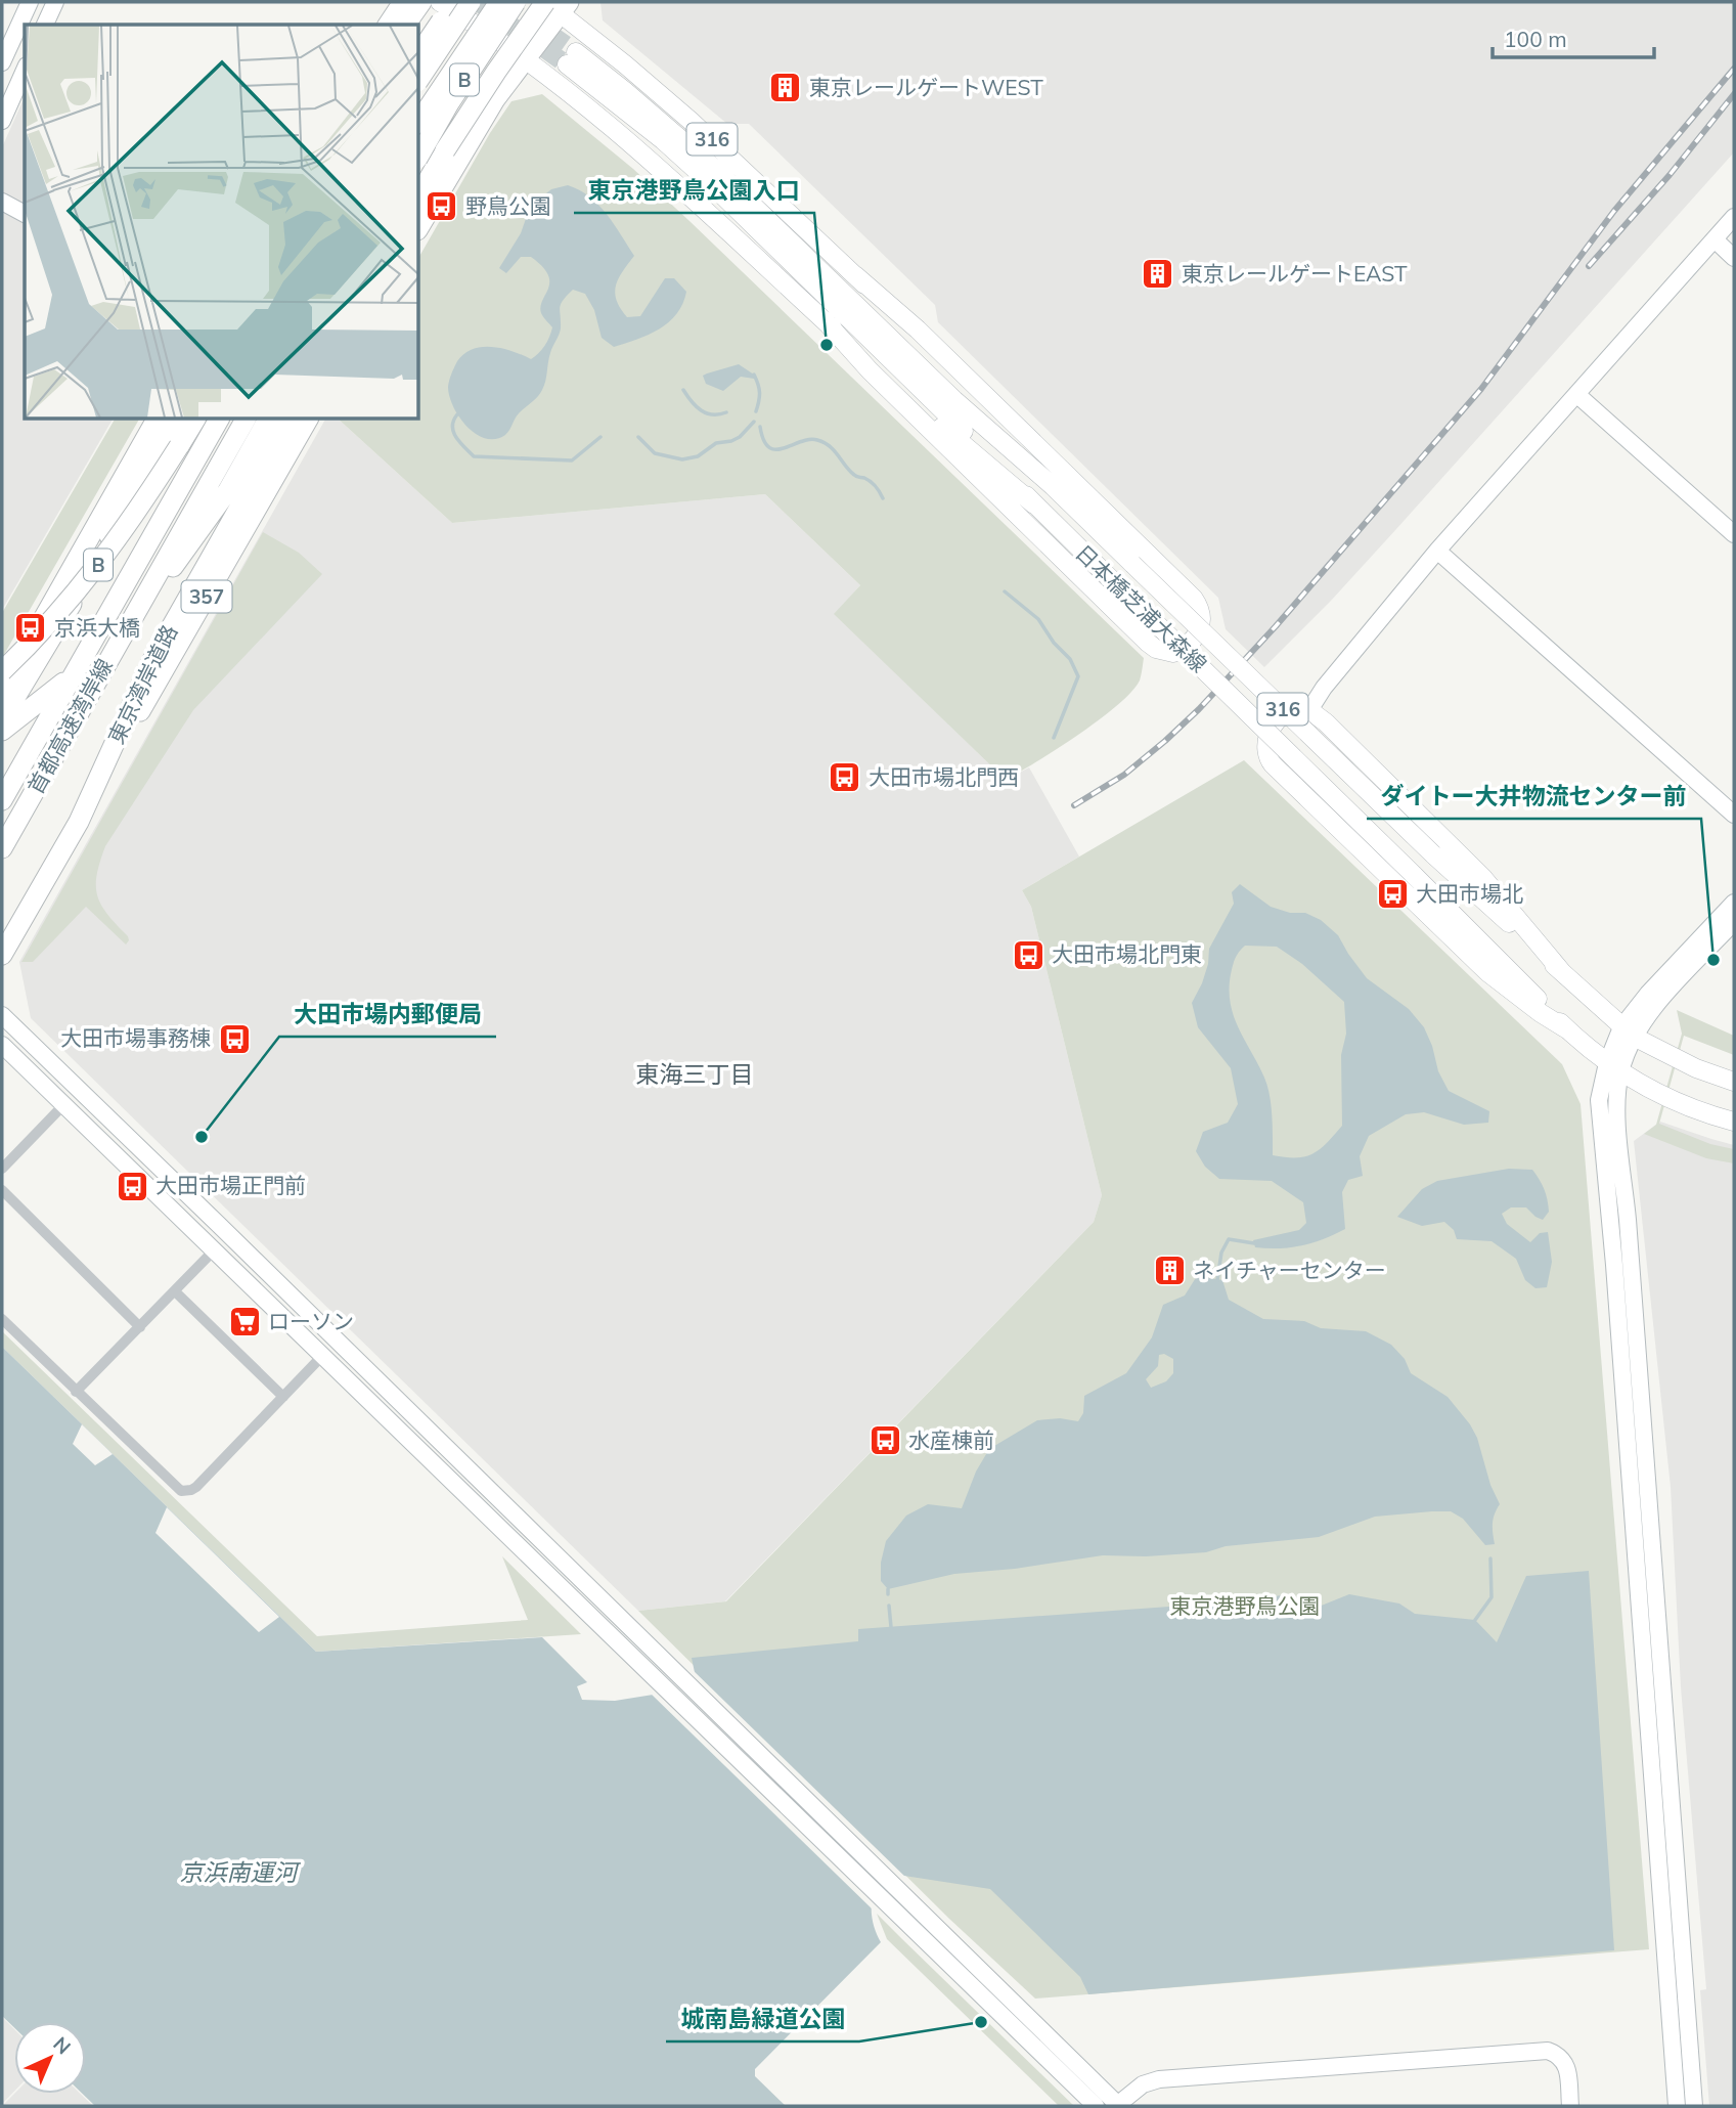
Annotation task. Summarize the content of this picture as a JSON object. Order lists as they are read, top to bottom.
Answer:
{
  "streets": {
    "highway": [
      "B",
      "357",
      "東京湾岸道路",
      "首都高速湾岸線"
    ],
    "main road": ["316", "日本橋芝浦大森線"]
  },
  "crossings": [
    ["316", "日本橋芝浦大森線"],
    ["357", "東京湾岸道路"]
  ],
  "districts": ["東海三丁目"],
  "water": ["京浜南運河"],
  "parks": ["東京港野鳥公園"],
  "places": {
    "building": ["東京レールゲートWEST", "東京レールゲートEAST", "ネイチャーセンター"],
    "bus stop": [
      "野鳥公園",
      "京浜大橋",
      "大田市場北門西",
      "大田市場北",
      "大田市場北門東",
      "大田市場事務棟",
      "大田市場正門前",
      "水産棟前"
    ],
    "other": [
      "東京港野鳥公園入口",
      "ダイトー大井物流センター前",
      "大田市場内郵便局",
      "城南島緑道公園"
    ],
    "supermarket": ["ローソン"]
  },
  "scale_bar": "100 m",
  "north": "top right"
}
